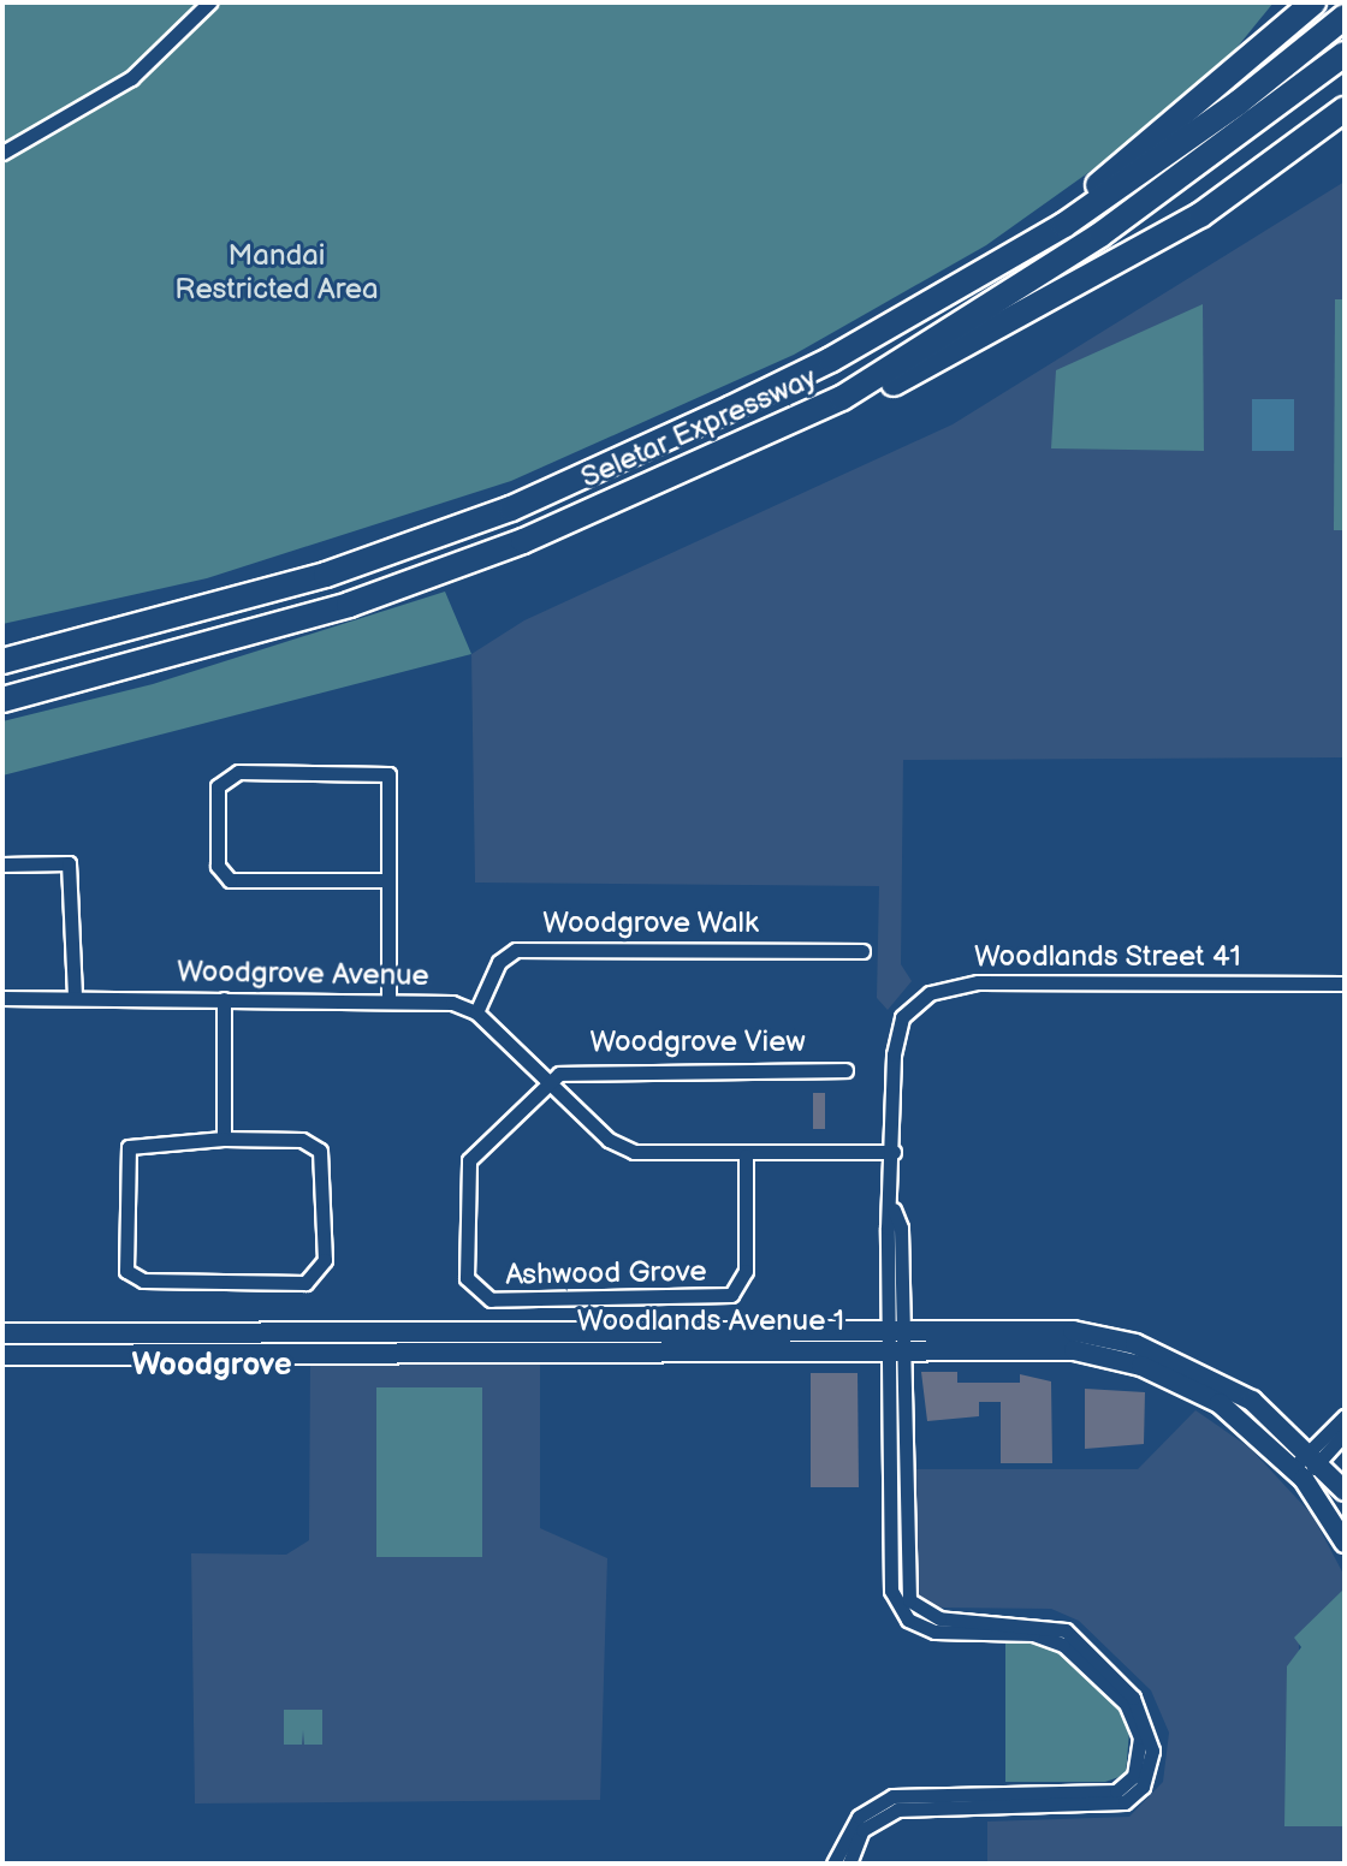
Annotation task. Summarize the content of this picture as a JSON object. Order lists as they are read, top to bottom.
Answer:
{
  "streets": {
    "highway": ["Seletar Expressway"],
    "main road": ["Woodlands Avenue 1"],
    "street": [
      "Woodgrove Walk",
      "Woodlands Street 41",
      "Woodgrove Avenue",
      "Woodgrove View",
      "Ashwood Grove"
    ]
  },
  "crossings": [
    ["Woodgrove Walk", "Woodgrove Avenue"],
    ["Woodlands Street 41", "Woodgrove Avenue"],
    ["Woodlands Street 41", "Woodlands Avenue 1"],
    ["Woodgrove Avenue", "Woodgrove View"],
    ["Woodgrove Avenue", "Ashwood Grove"],
    ["Woodgrove View", "Ashwood Grove"]
  ],
  "districts": ["Woodgrove"],
  "parks": ["Mandai Restricted Area"]
}
